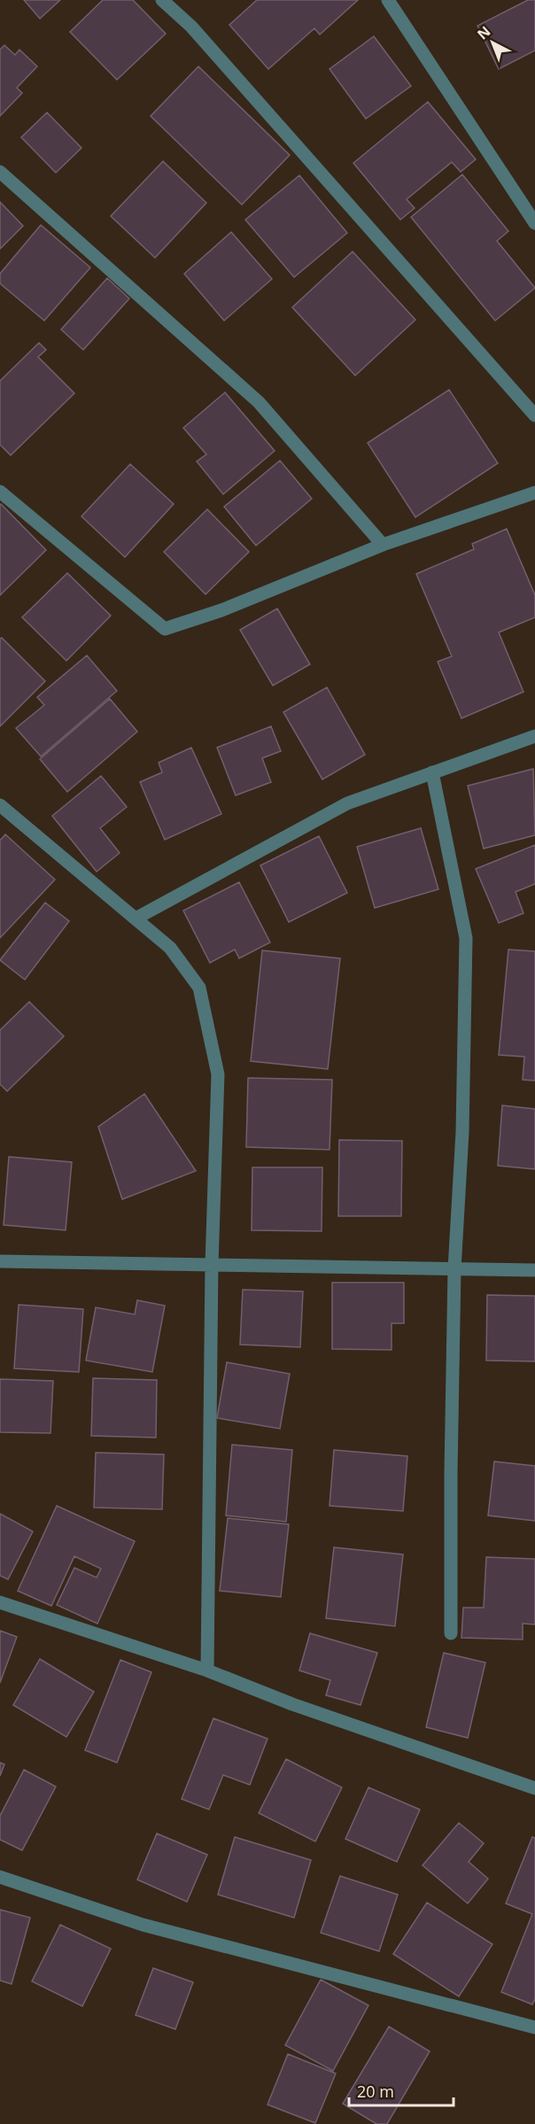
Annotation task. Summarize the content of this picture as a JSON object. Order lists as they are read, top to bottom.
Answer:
{
  "scale_bar": "20 m",
  "north": "top left"
}
